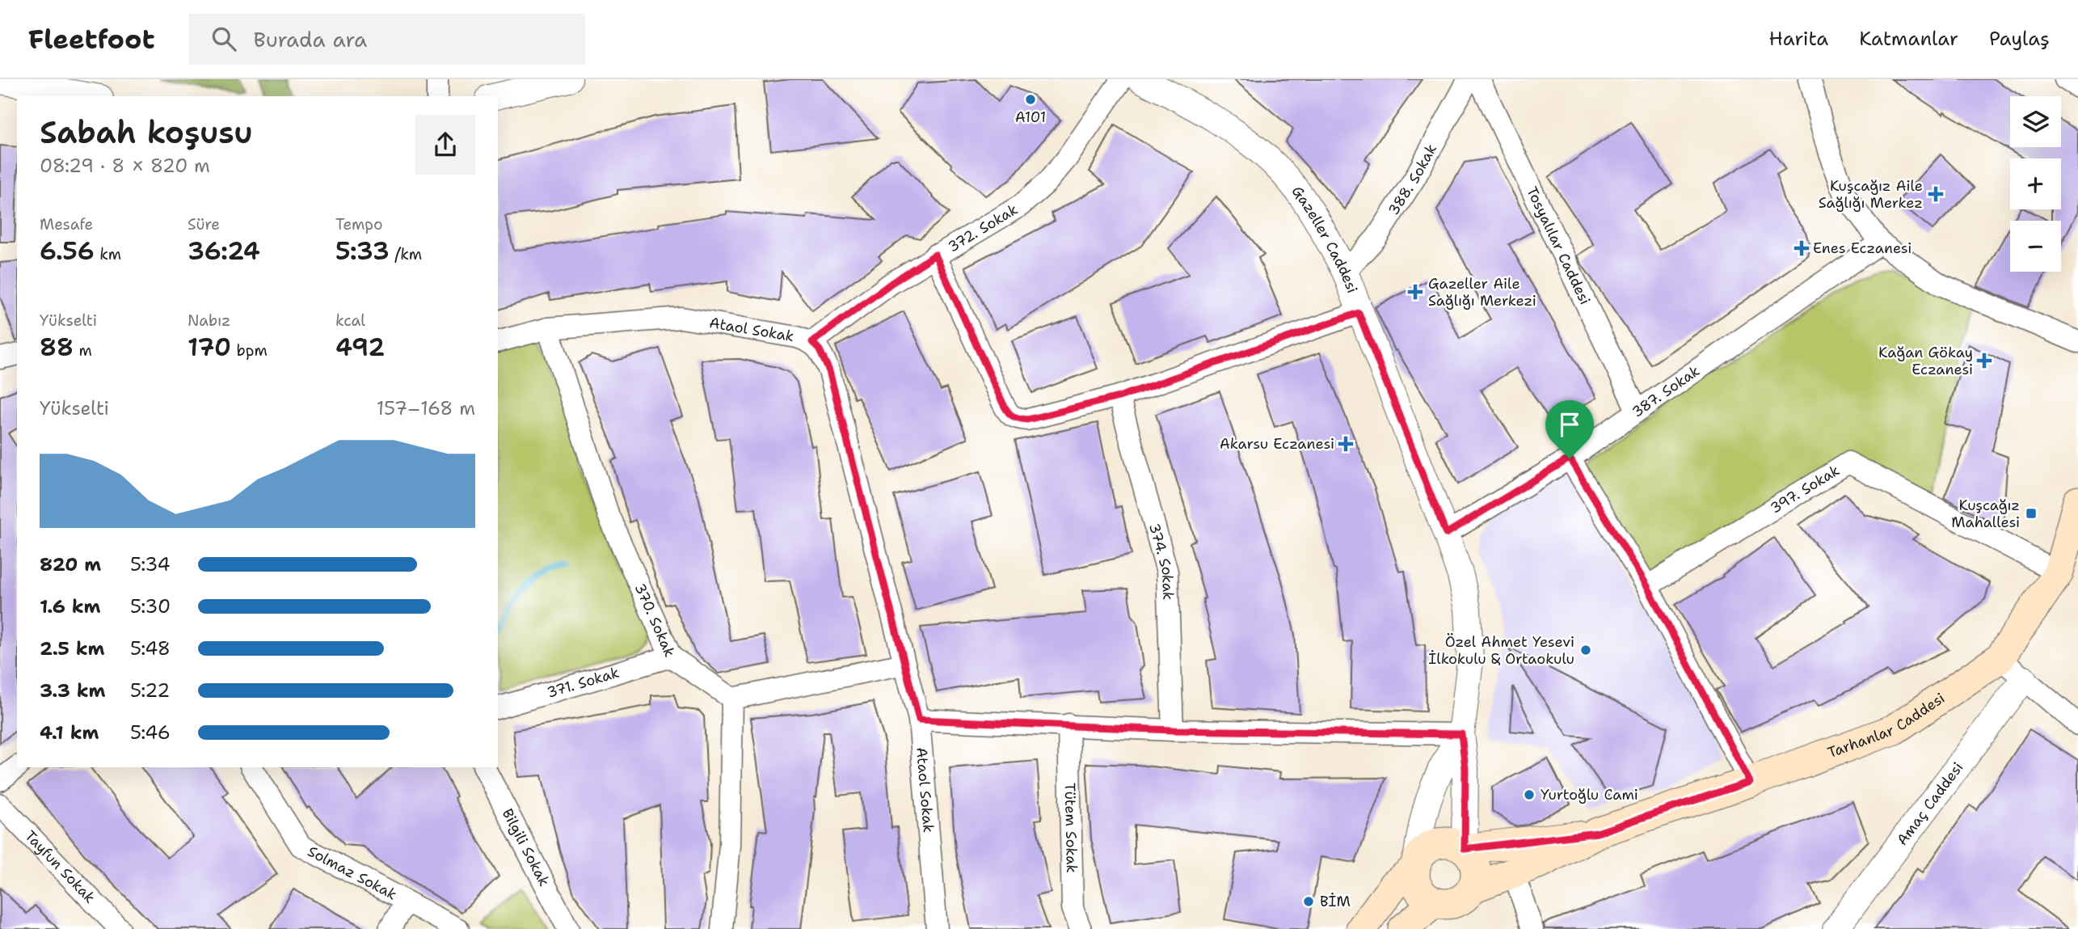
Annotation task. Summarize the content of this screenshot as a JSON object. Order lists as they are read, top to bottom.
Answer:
{
  "streets": {
    "main road": ["Tarhanlar Caddesi"],
    "street": [
      "388. Sokak",
      "372. Sokak",
      "Gazeller Caddesi",
      "Tosyalılar Caddesi",
      "Ataol Sokak",
      "387. Sokak",
      "397. Sokak",
      "374. Sokak",
      "370. Sokak",
      "371. Sokak",
      "Amaç Caddesi",
      "Tütem Sokak",
      "Bilgili Sokak",
      "Tayfun Sokak",
      "Solmaz Sokak"
    ]
  },
  "crossings": [
    ["388. Sokak", "Gazeller Caddesi"],
    ["372. Sokak", "Ataol Sokak"],
    ["Gazeller Caddesi", "387. Sokak"],
    ["Gazeller Caddesi", "Tarhanlar Caddesi"],
    ["Tosyalılar Caddesi", "387. Sokak"],
    ["Ataol Sokak", "370. Sokak"],
    ["397. Sokak", "Tarhanlar Caddesi"],
    ["370. Sokak", "371. Sokak"]
  ],
  "places": {
    "other": [
      "A101",
      "Özel Ahmet Yesevi İlkokulu & Ortaokulu",
      "Yurtoğlu Cami",
      "BİM"
    ],
    "health": [
      "Kuşcağız Aile Sağlığı Merkez",
      "Enes Eczanesi",
      "Gazeller Aile Sağlığı Merkezi",
      "Kağan Gökay Eczanesi",
      "Akarsu Eczanesi"
    ],
    "transit": ["Kuşcağız Mahallesi"]
  },
  "page": {
    "header": "Fleetfoot",
    "search": "Burada ara",
    "nav": ["Harita", "Katmanlar", "Paylaş"],
    "map_buttons": ["+", "−"],
    "heading": ["Sabah koşusu", "08:29 · 8 × 820 m"],
    "stats": [
      ["Mesafe", "6.56 km"],
      ["Süre", "36:24"],
      ["Tempo", "5:33 /km"],
      ["Yükselti", "88 m"],
      ["Nabız", "170 bpm"],
      ["kcal", "492"]
    ],
    "chart": ["Yükselti", "157–168 m"],
    "list": [
      {
        "name": "820 m",
        "note": "5:34"
      },
      {
        "name": "1.6 km",
        "note": "5:30"
      },
      {
        "name": "2.5 km",
        "note": "5:48"
      },
      {
        "name": "3.3 km",
        "note": "5:22"
      },
      {
        "name": "4.1 km",
        "note": "5:46"
      }
    ]
  }
}
